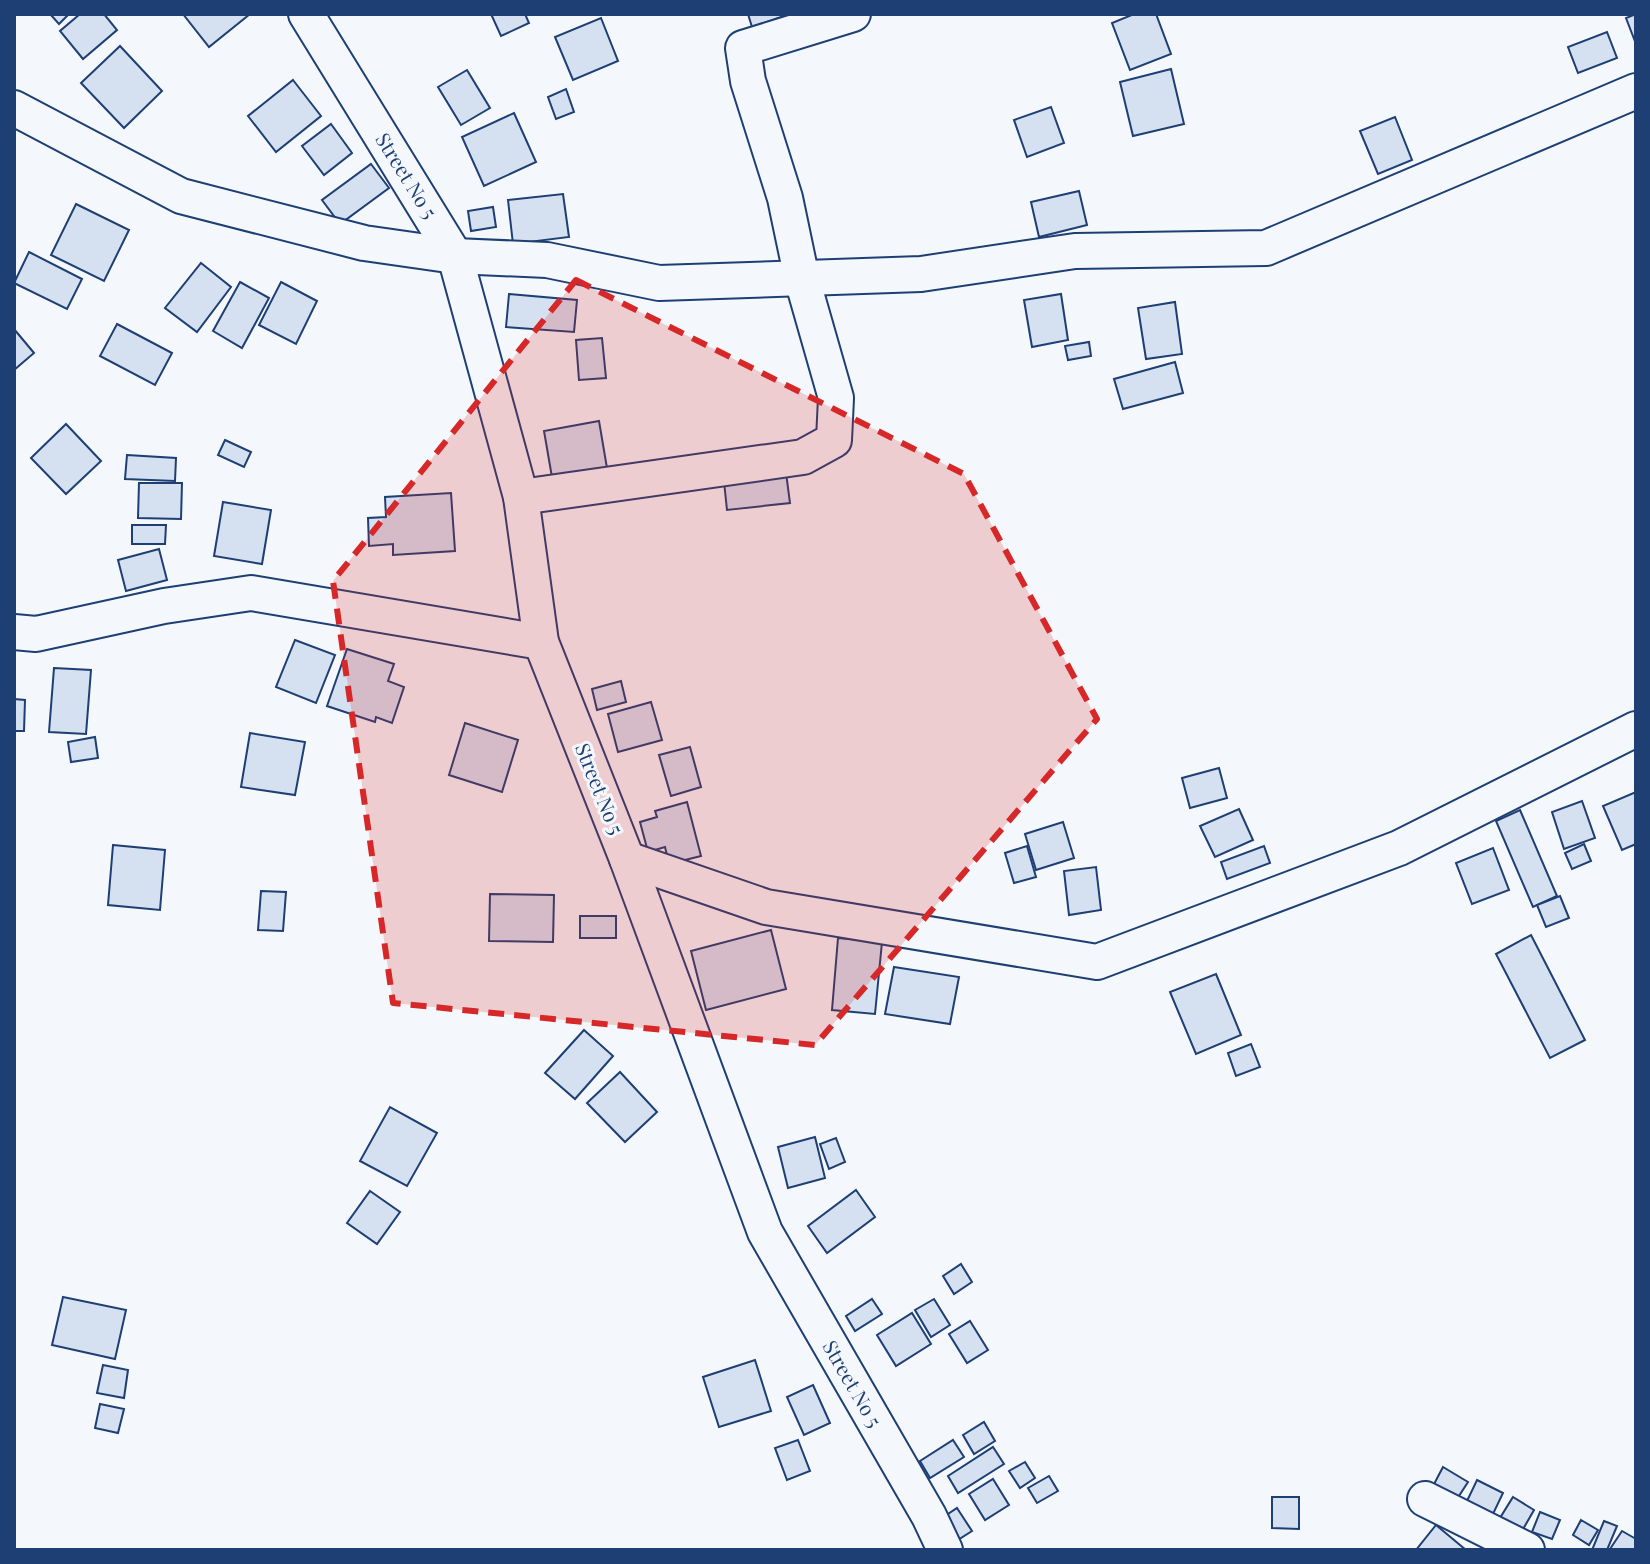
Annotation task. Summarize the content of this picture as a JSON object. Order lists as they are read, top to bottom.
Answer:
{
  "streets": {
    "street": ["Street No 5"]
  }
}
